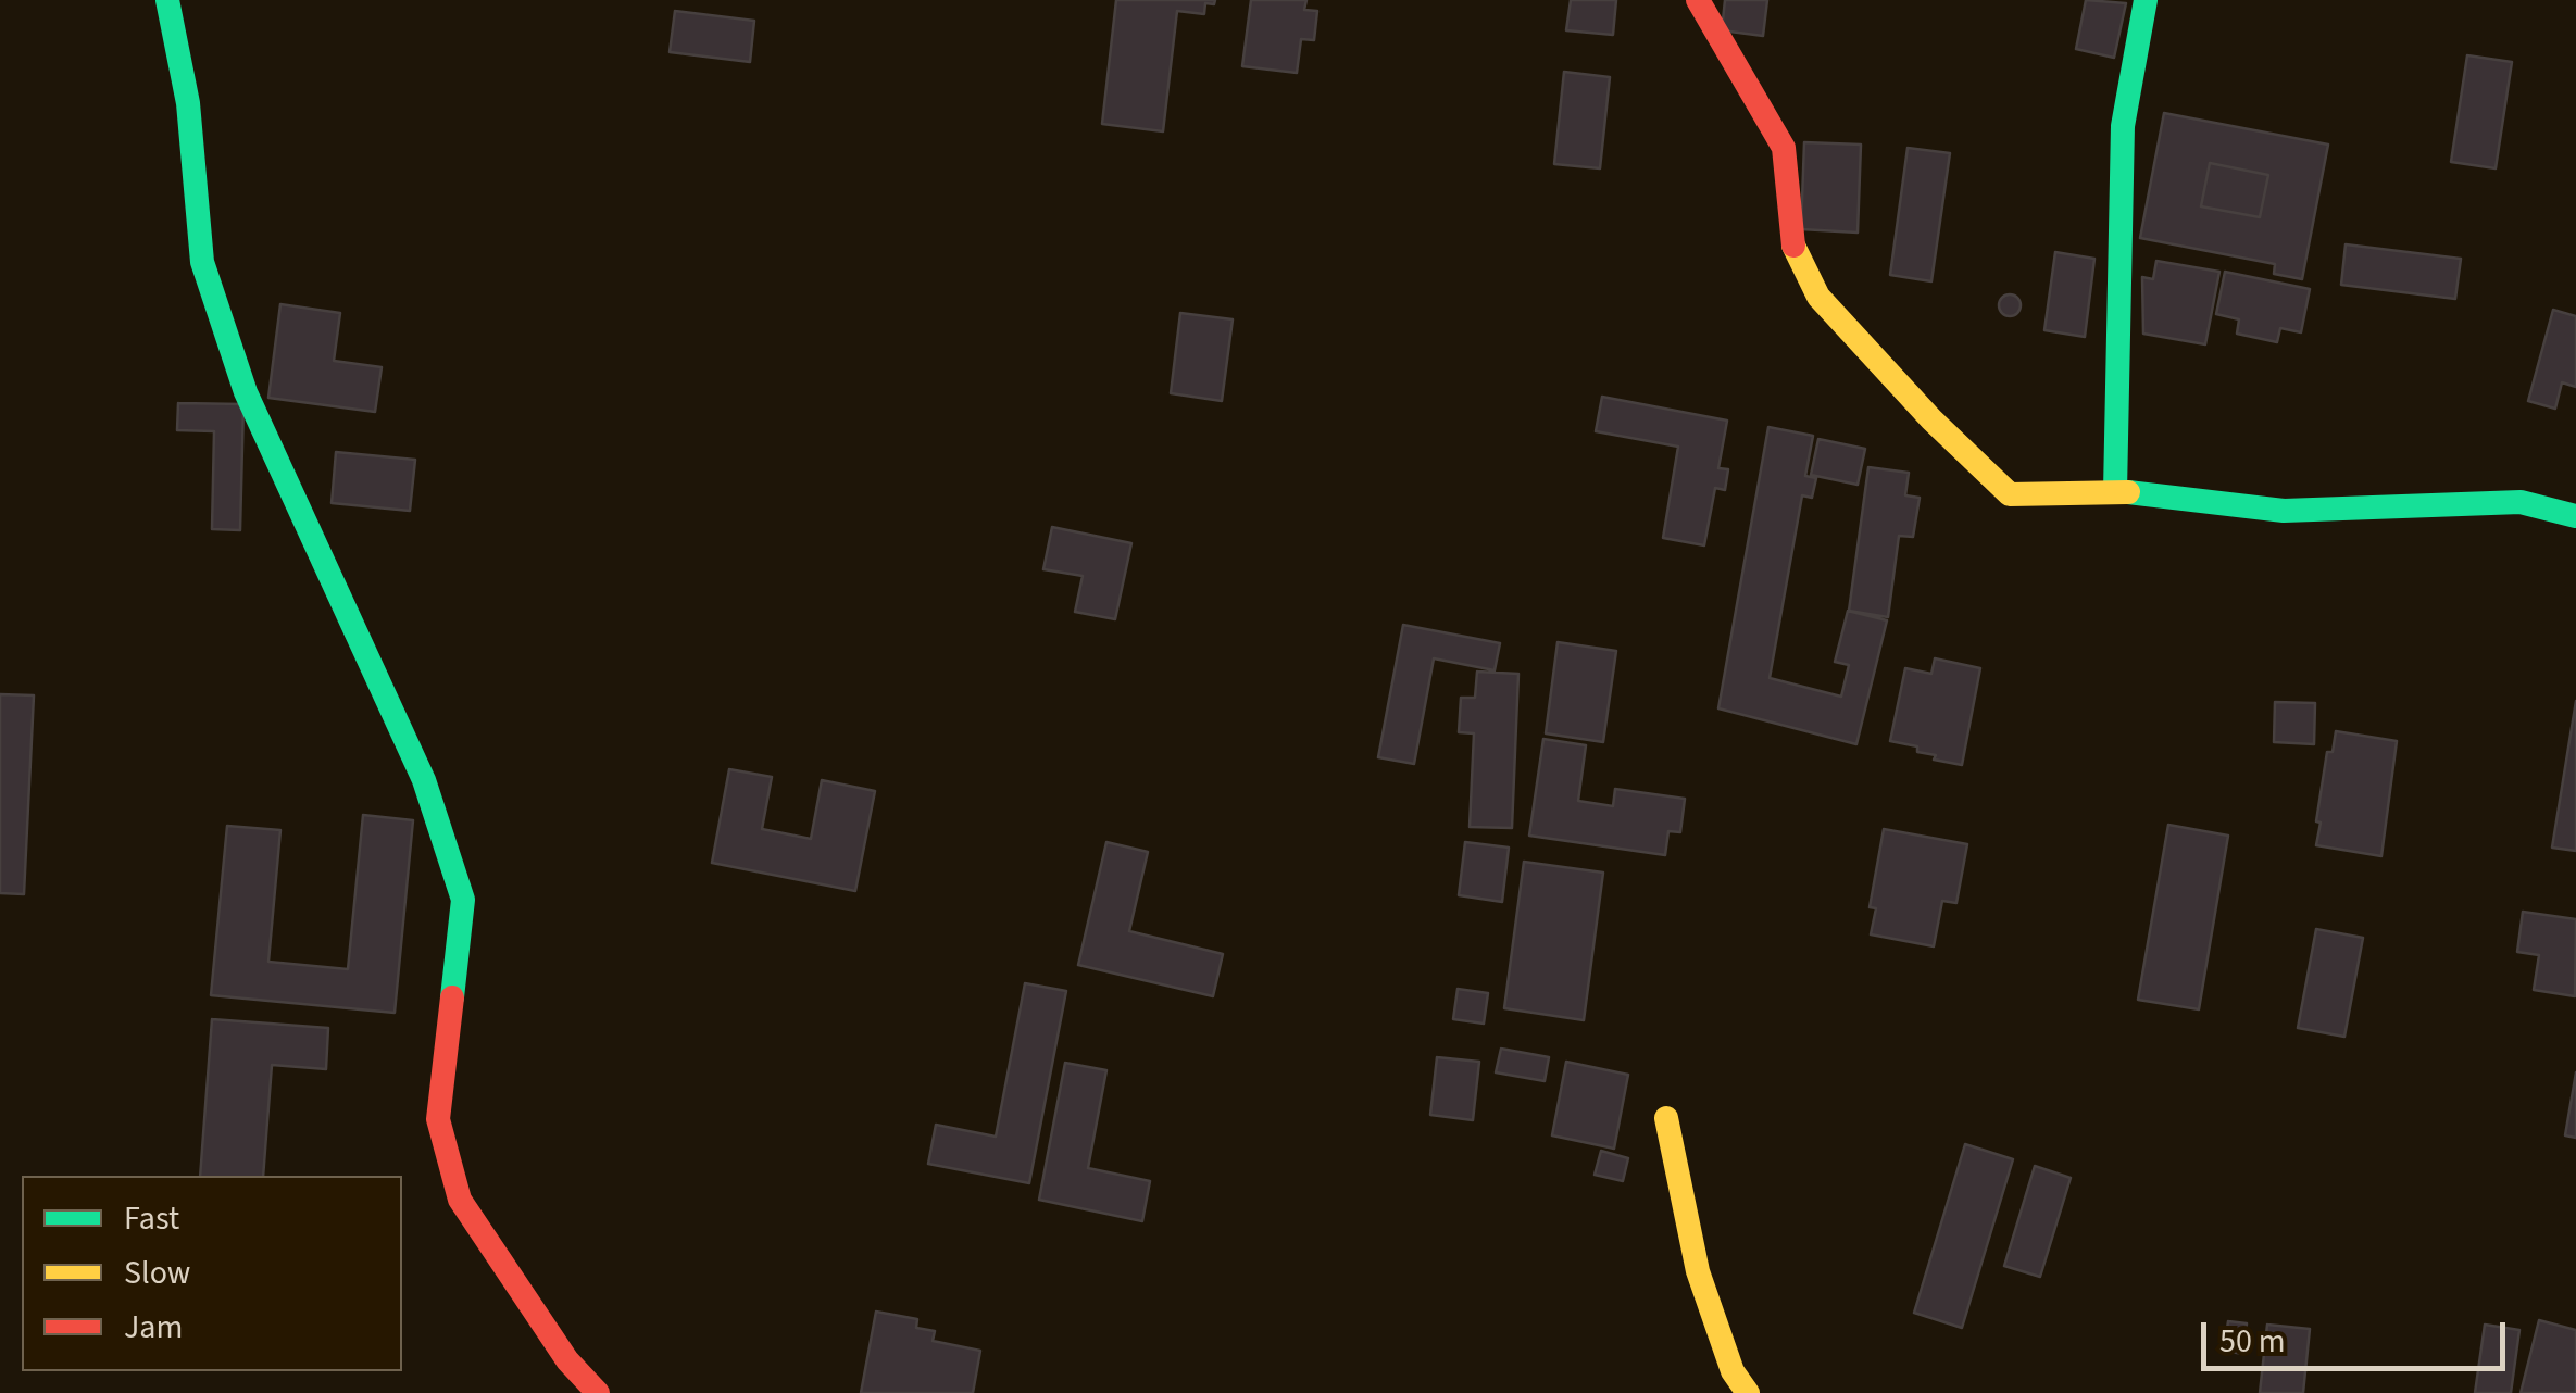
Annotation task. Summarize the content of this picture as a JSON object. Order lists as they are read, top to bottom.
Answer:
{
  "legend": ["Fast", "Slow", "Jam"],
  "scale_bar": "50 m"
}
